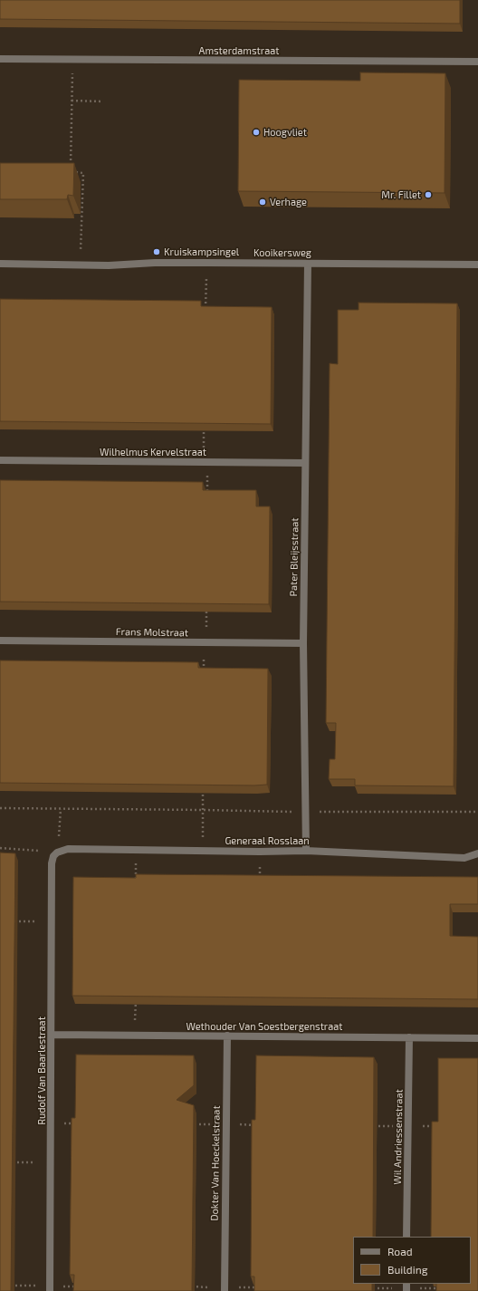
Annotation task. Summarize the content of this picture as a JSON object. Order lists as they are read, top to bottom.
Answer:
{
  "streets": {
    "street": [
      "Amsterdamstraat",
      "Kooikersweg",
      "Wilhelmus Kervelstraat",
      "Pater Bleijsstraat",
      "Frans Molstraat",
      "Generaal Rosslaan",
      "Wethouder Van Soestbergenstraat",
      "Rudolf Van Baarlestraat",
      "Wil Andriessenstraat",
      "Dokter Van Hoeckelstraat"
    ]
  },
  "crossings": [
    ["Kooikersweg", "Pater Bleijsstraat"],
    ["Wilhelmus Kervelstraat", "Pater Bleijsstraat"],
    ["Pater Bleijsstraat", "Frans Molstraat"],
    ["Pater Bleijsstraat", "Generaal Rosslaan"],
    ["Generaal Rosslaan", "Rudolf Van Baarlestraat"],
    ["Wethouder Van Soestbergenstraat", "Rudolf Van Baarlestraat"],
    ["Wethouder Van Soestbergenstraat", "Wil Andriessenstraat"],
    ["Wethouder Van Soestbergenstraat", "Dokter Van Hoeckelstraat"]
  ],
  "places": [
    "Hoogvliet",
    "Mr. Fillet",
    "Verhage",
    "Kruiskampsingel"
  ],
  "legend": ["Road", "Building"]
}
